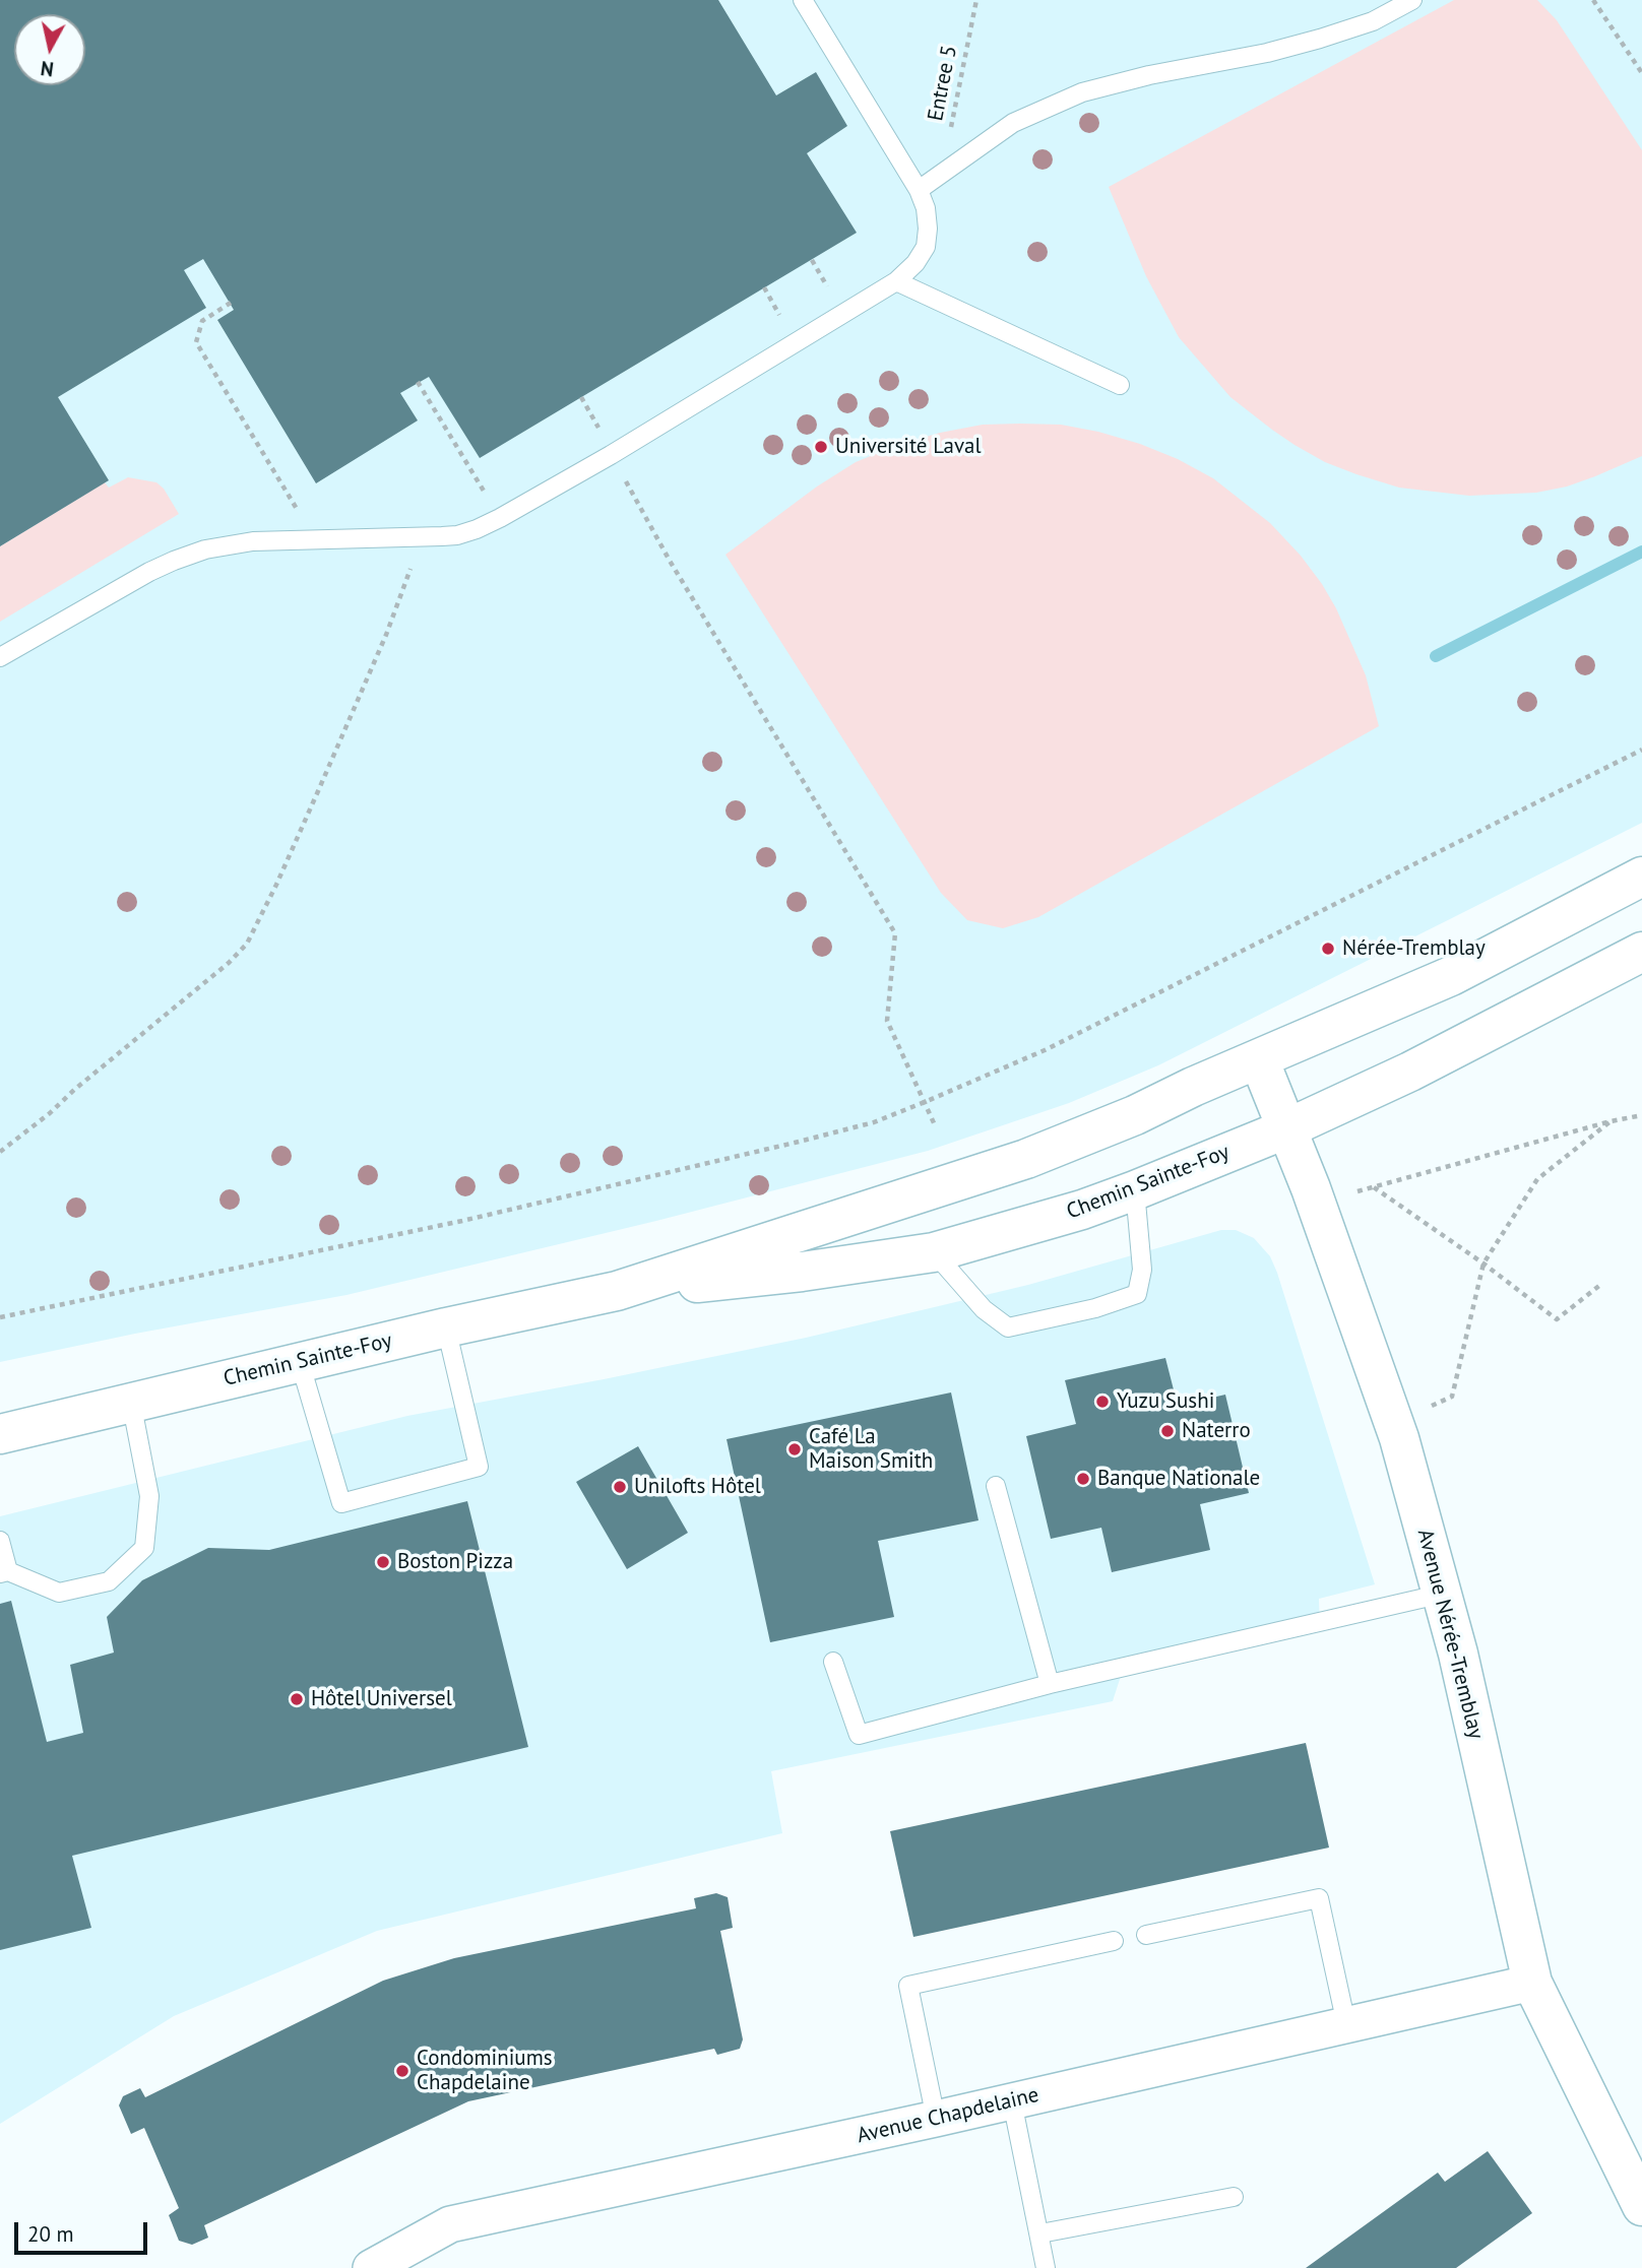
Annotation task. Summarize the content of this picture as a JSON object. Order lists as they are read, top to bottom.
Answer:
{
  "streets": {
    "main road": ["Chemin Sainte-Foy", "Avenue Nérée-Tremblay"],
    "street": ["Avenue Chapdelaine"],
    "path": ["Entree 5"]
  },
  "crossings": [
    ["Chemin Sainte-Foy", "Avenue Nérée-Tremblay"],
    ["Avenue Nérée-Tremblay", "Avenue Chapdelaine"]
  ],
  "places": [
    "Université Laval",
    "Nérée-Tremblay",
    "Yuzu Sushi",
    "Naterro",
    "Café La Maison Smith",
    "Banque Nationale",
    "Unilofts Hôtel",
    "Boston Pizza",
    "Hôtel Universel",
    "Condominiums Chapdelaine"
  ],
  "scale_bar": "20 m",
  "north": "bottom"
}
